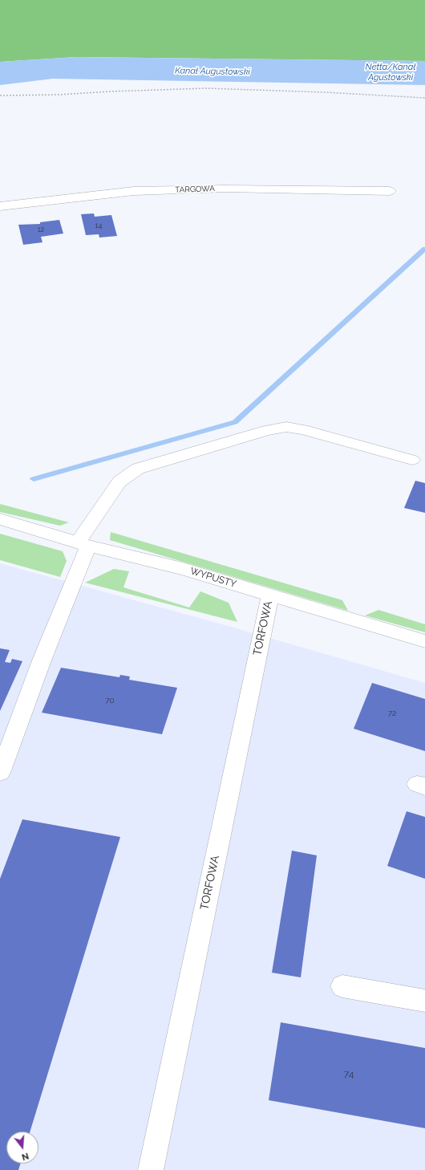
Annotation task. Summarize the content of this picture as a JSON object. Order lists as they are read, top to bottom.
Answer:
{
  "streets": {
    "street": ["TARGOWA", "WYPUSTY", "TORFOWA"]
  },
  "crossings": [
    ["WYPUSTY", "TORFOWA"]
  ],
  "water": ["Netta/Kanał Agustowski", "Kanał Augustowski"],
  "house_numbers": [
    "14",
    "12",
    "70",
    "72",
    "74"
  ],
  "north": "bottom"
}
